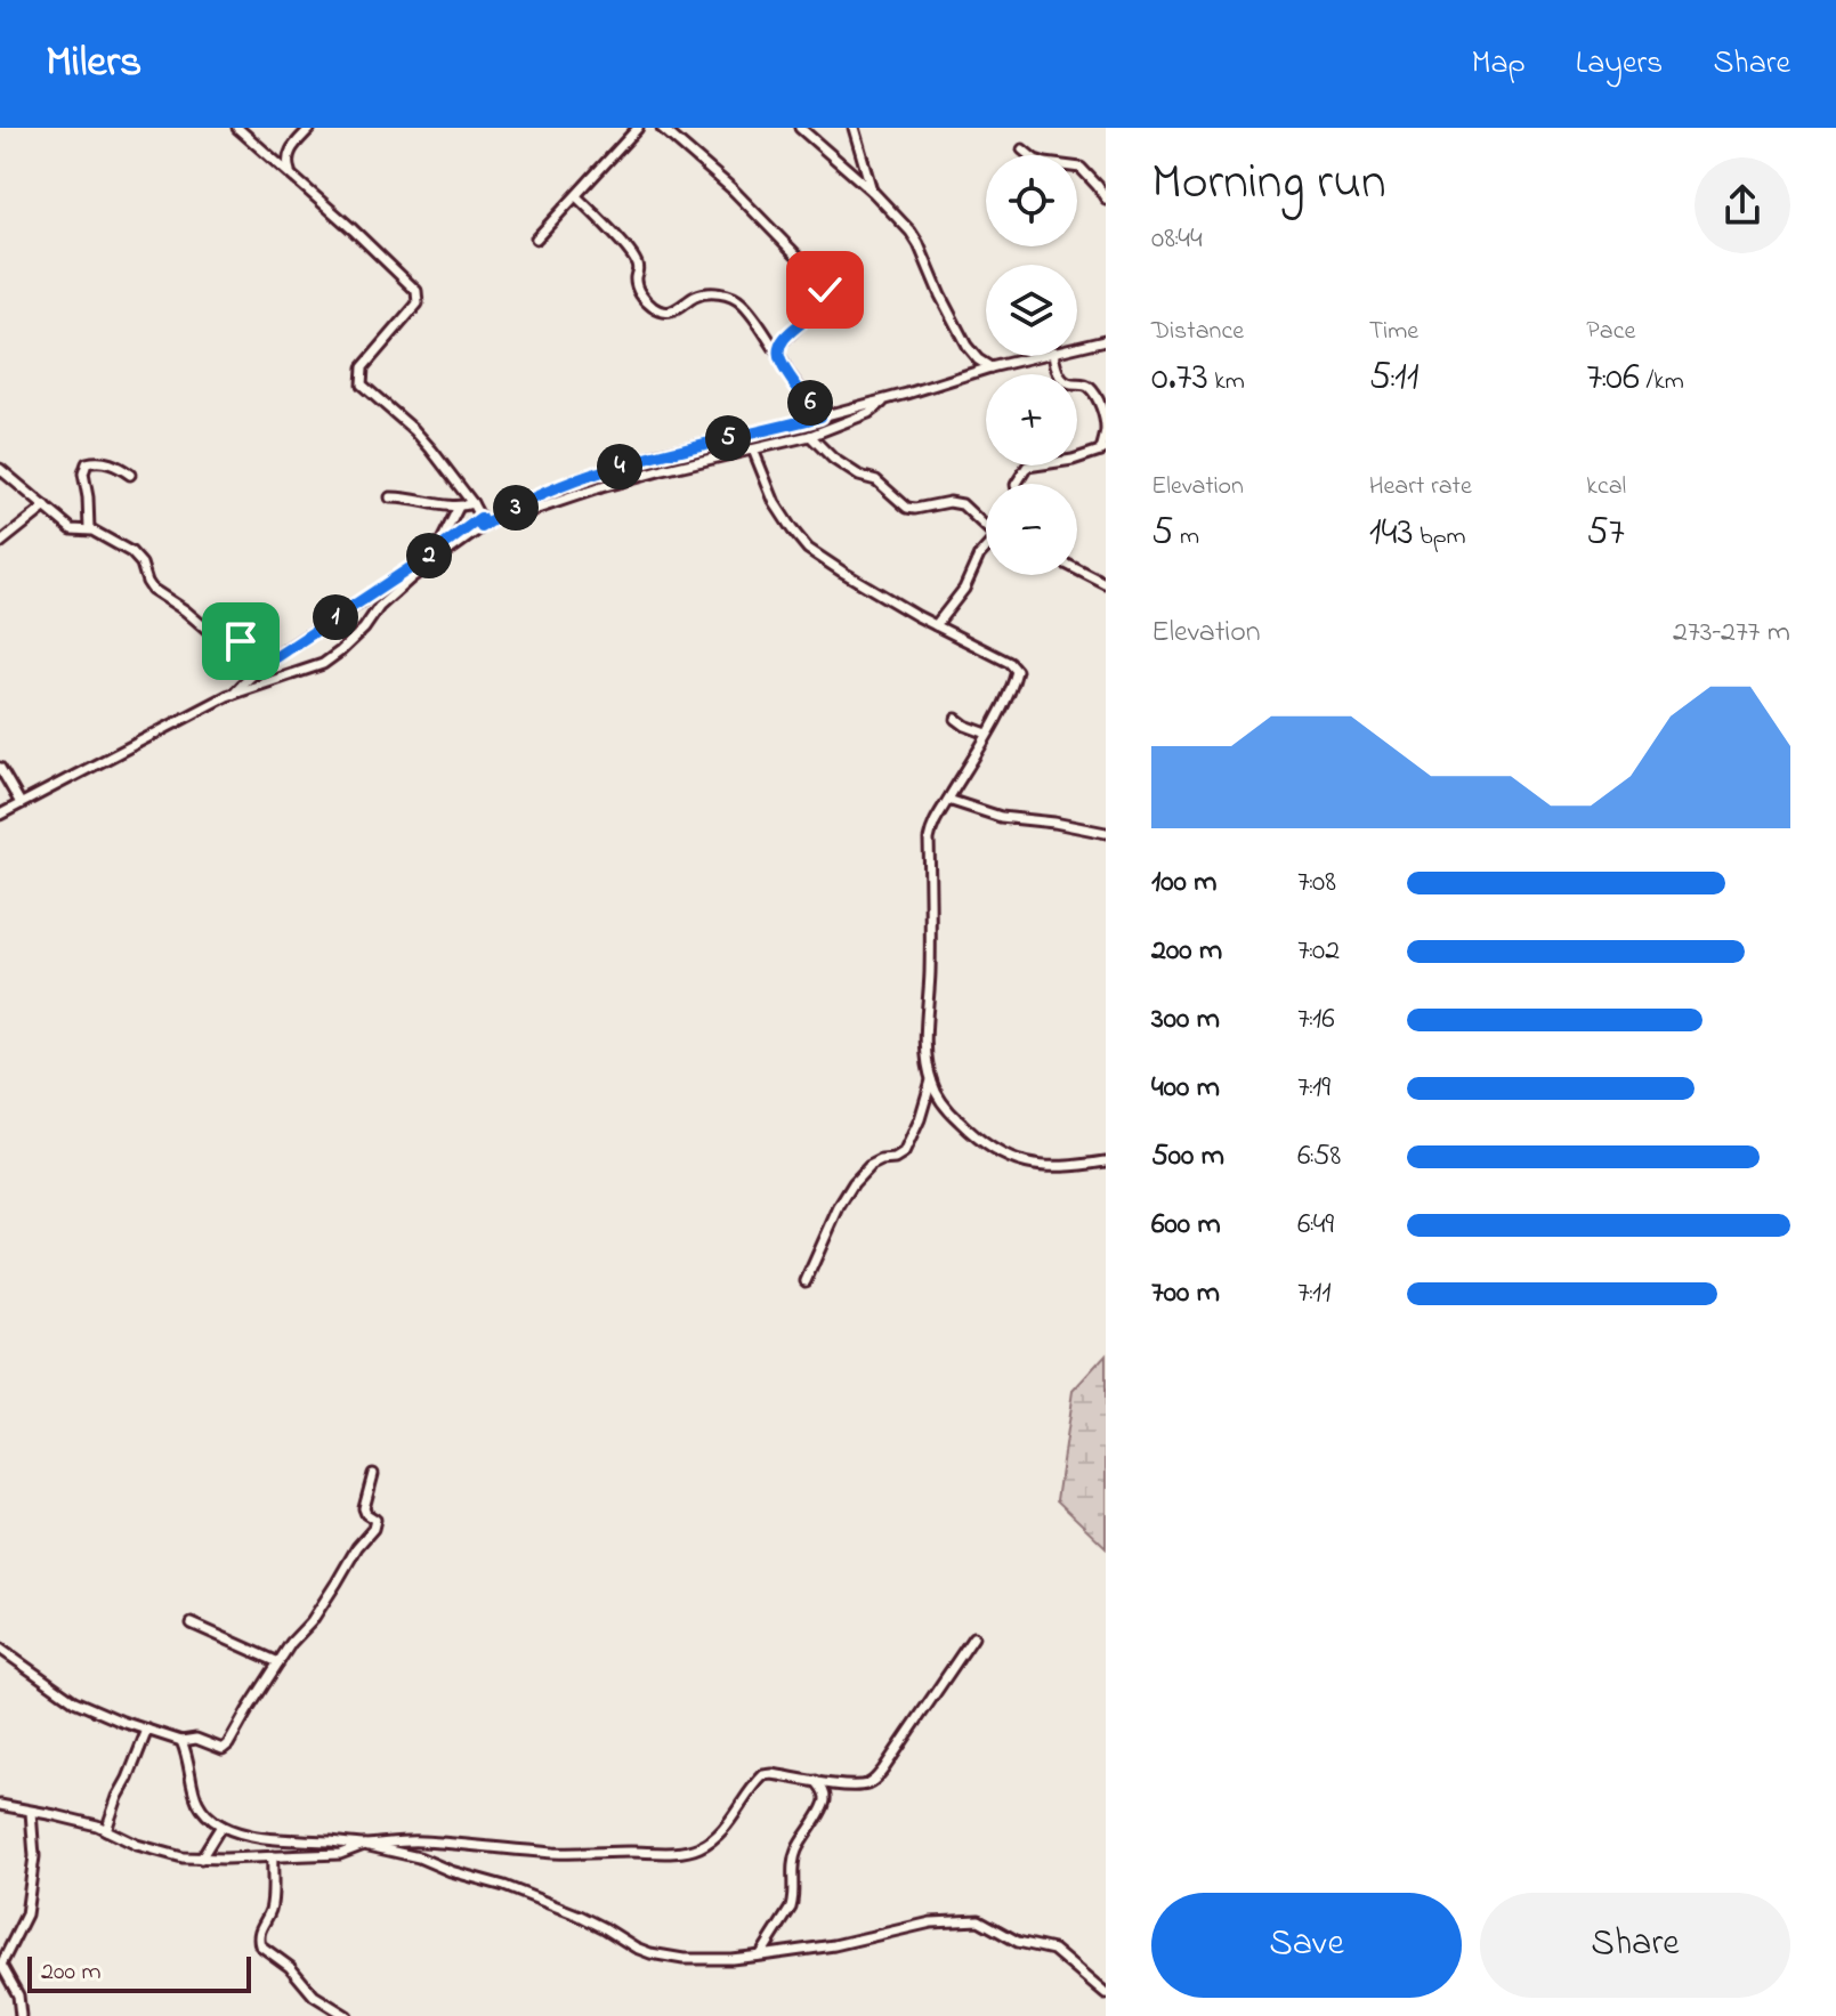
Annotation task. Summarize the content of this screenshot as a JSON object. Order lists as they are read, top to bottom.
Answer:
{
  "scale_bar": "200 m",
  "page": {
    "header": "Milers",
    "nav": ["Map", "Layers", "Share"],
    "heading": ["Morning run", "08:44"],
    "map_buttons": ["+", "−"],
    "stats": [
      ["Distance", "0.73 km"],
      ["Time", "5:11"],
      ["Pace", "7:06 /km"],
      ["Elevation", "5 m"],
      ["Heart rate", "143 bpm"],
      ["kcal", "57"]
    ],
    "pins": [
      "6",
      "5",
      "4",
      "3",
      "2",
      "1"
    ],
    "chart": ["Elevation", "273–277 m"],
    "list": [
      {
        "name": "100 m",
        "note": "7:08"
      },
      {
        "name": "200 m",
        "note": "7:02"
      },
      {
        "name": "300 m",
        "note": "7:16"
      },
      {
        "name": "400 m",
        "note": "7:19"
      },
      {
        "name": "500 m",
        "note": "6:58"
      },
      {
        "name": "600 m",
        "note": "6:49"
      },
      {
        "name": "700 m",
        "note": "7:11"
      }
    ],
    "buttons": ["Save", "Share"],
    "scale": "200 m"
  }
}
